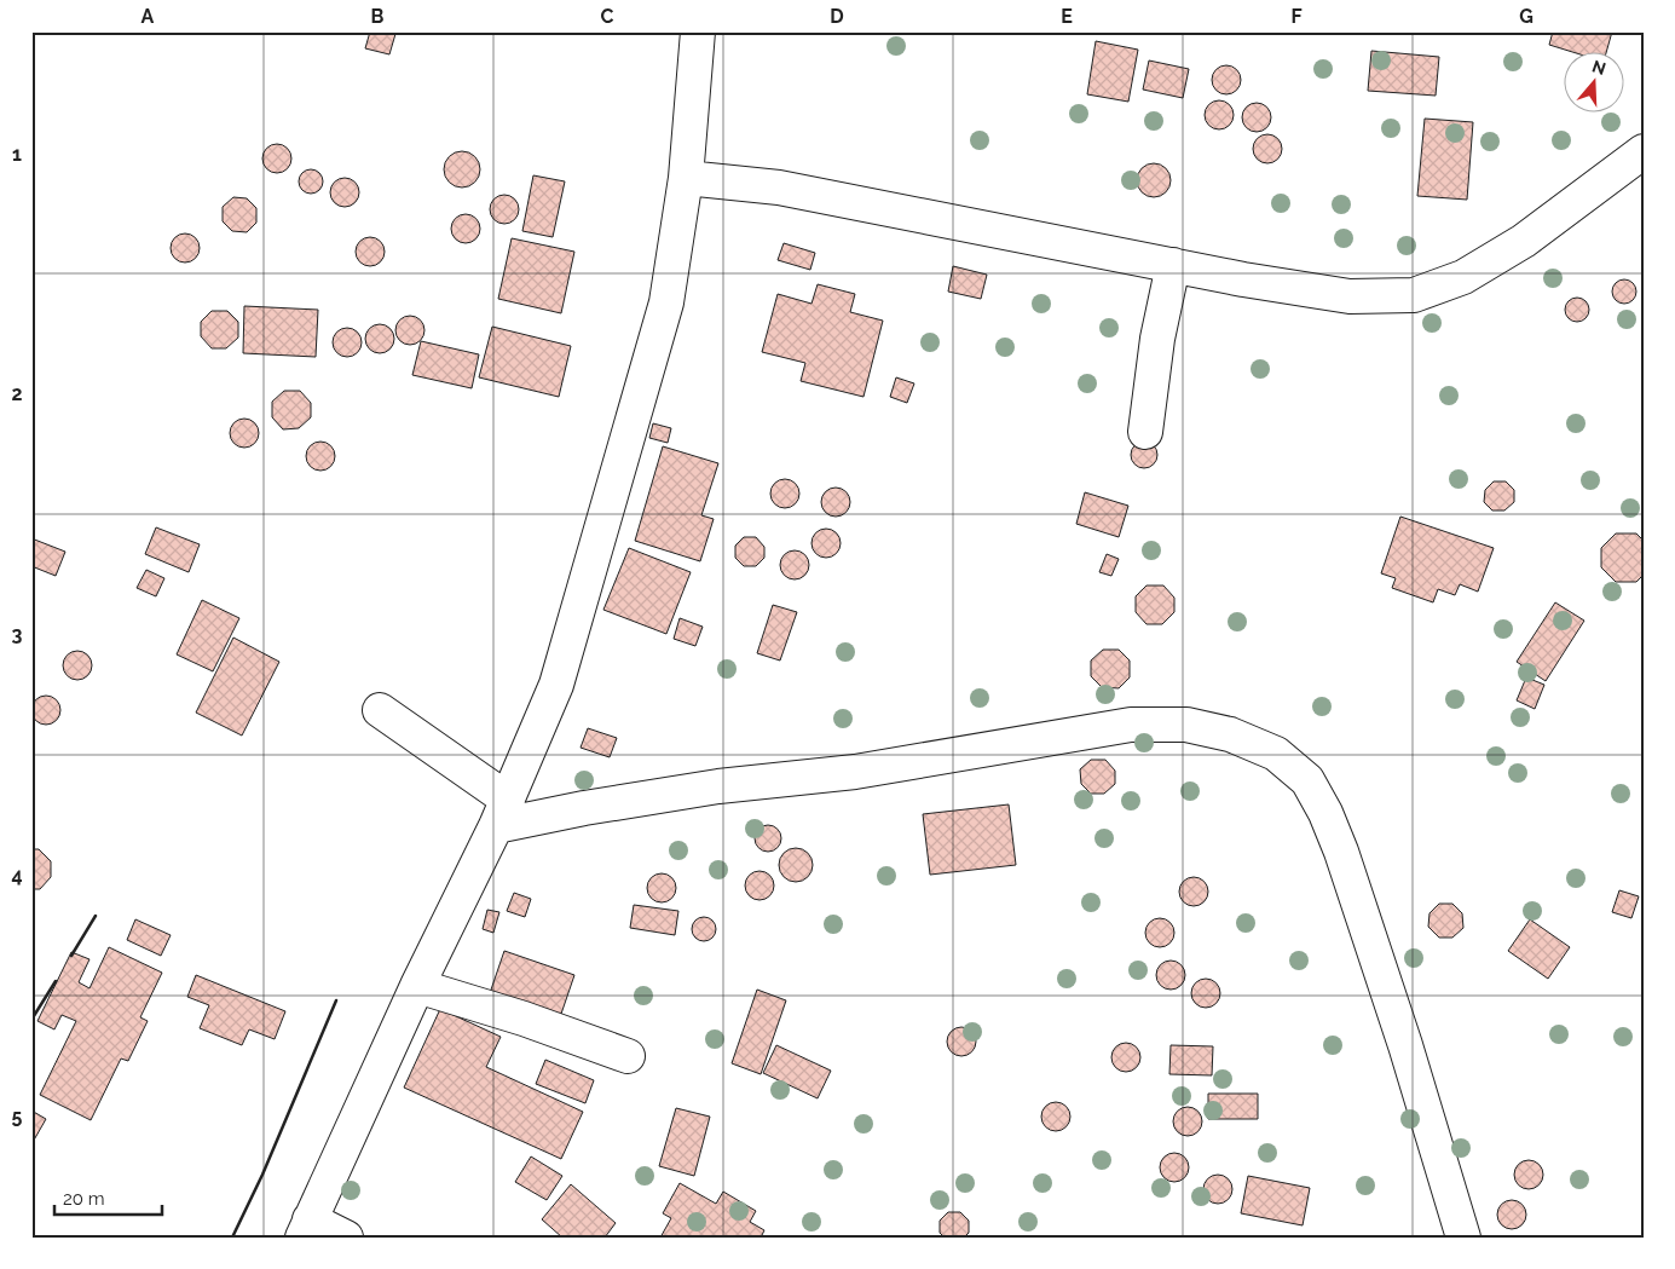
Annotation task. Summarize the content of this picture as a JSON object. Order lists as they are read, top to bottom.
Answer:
{
  "scale_bar": "20 m",
  "north": "top",
  "grid": {
    "columns": [
      "A",
      "B",
      "C",
      "D",
      "E",
      "F",
      "G"
    ],
    "rows": [
      "1",
      "2",
      "3",
      "4",
      "5"
    ]
  }
}
